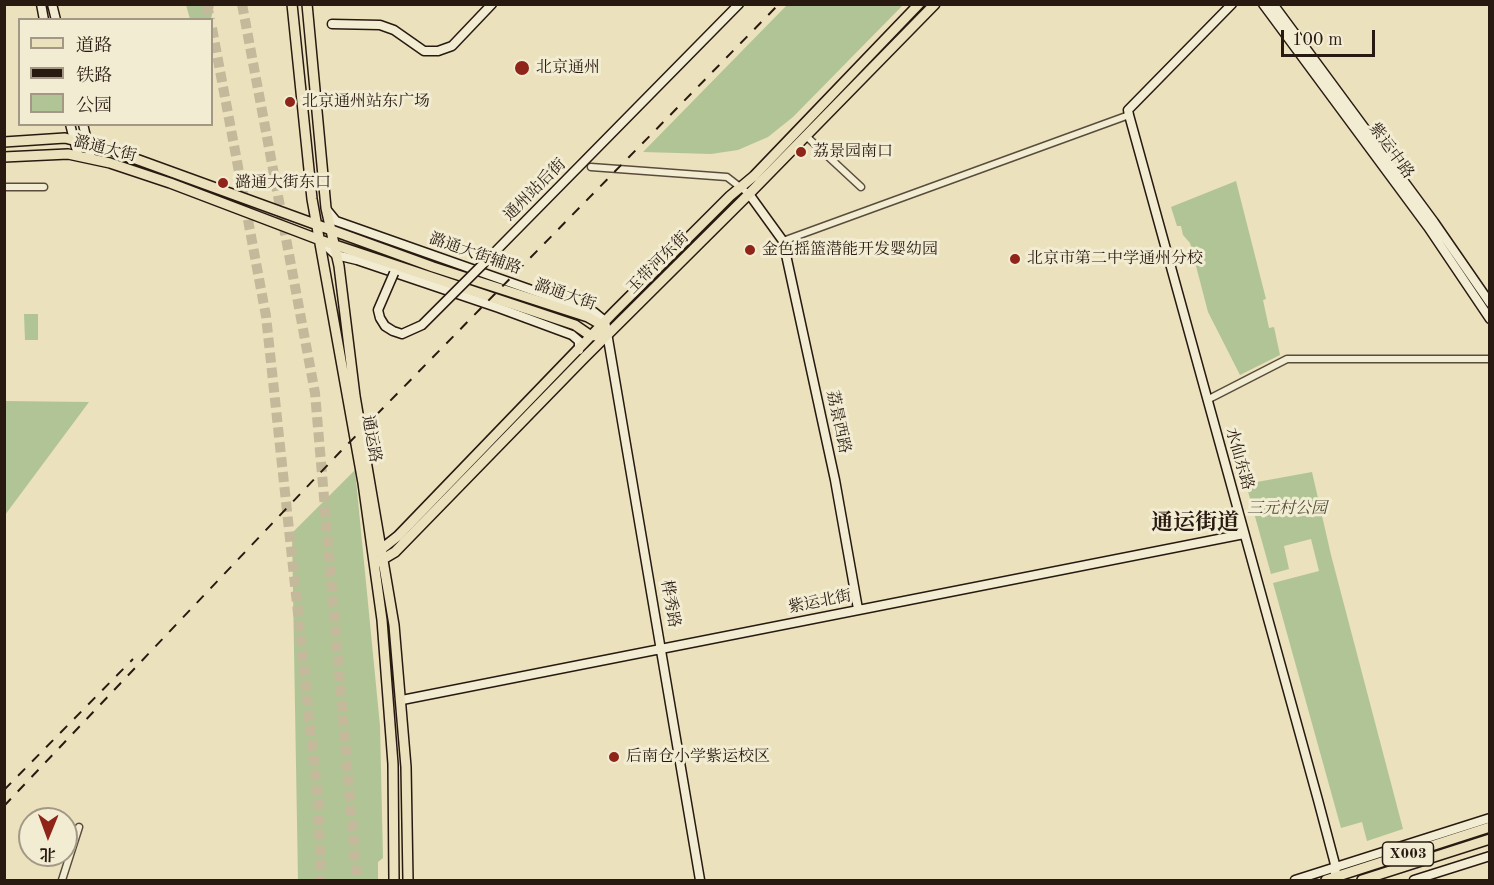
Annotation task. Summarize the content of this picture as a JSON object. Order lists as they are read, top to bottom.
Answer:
{
  "streets": {
    "main road": [
      "潞通大街",
      "玉带河东街",
      "通运路",
      "X003"
    ],
    "street": [
      "紫运中路",
      "通州站后街",
      "潞通大街辅路",
      "荔景西路",
      "水仙东路",
      "紫运北街",
      "桦秀路"
    ]
  },
  "crossings": [
    ["潞通大街", "潞通大街辅路"],
    ["潞通大街", "玉带河东街"],
    ["潞通大街", "通运路"],
    ["潞通大街", "桦秀路"],
    ["潞通大街辅路", "玉带河东街"],
    ["潞通大街辅路", "通运路"],
    ["玉带河东街", "荔景西路"],
    ["玉带河东街", "通运路"],
    ["玉带河东街", "桦秀路"],
    ["荔景西路", "紫运北街"],
    ["通运路", "紫运北街"],
    ["水仙东路", "紫运北街"],
    ["水仙东路", "X003"],
    ["紫运北街", "桦秀路"]
  ],
  "districts": ["通运街道"],
  "parks": ["三元村公园"],
  "places": [
    "北京通州",
    "北京通州站东广场",
    "荔景园南口",
    "潞通大街东口",
    "金色摇篮潜能开发婴幼园",
    "北京市第二中学通州分校",
    "后南仓小学紫运校区"
  ],
  "legend": ["道路", "铁路", "公园"],
  "scale_bar": "100 m",
  "north": "bottom"
}
